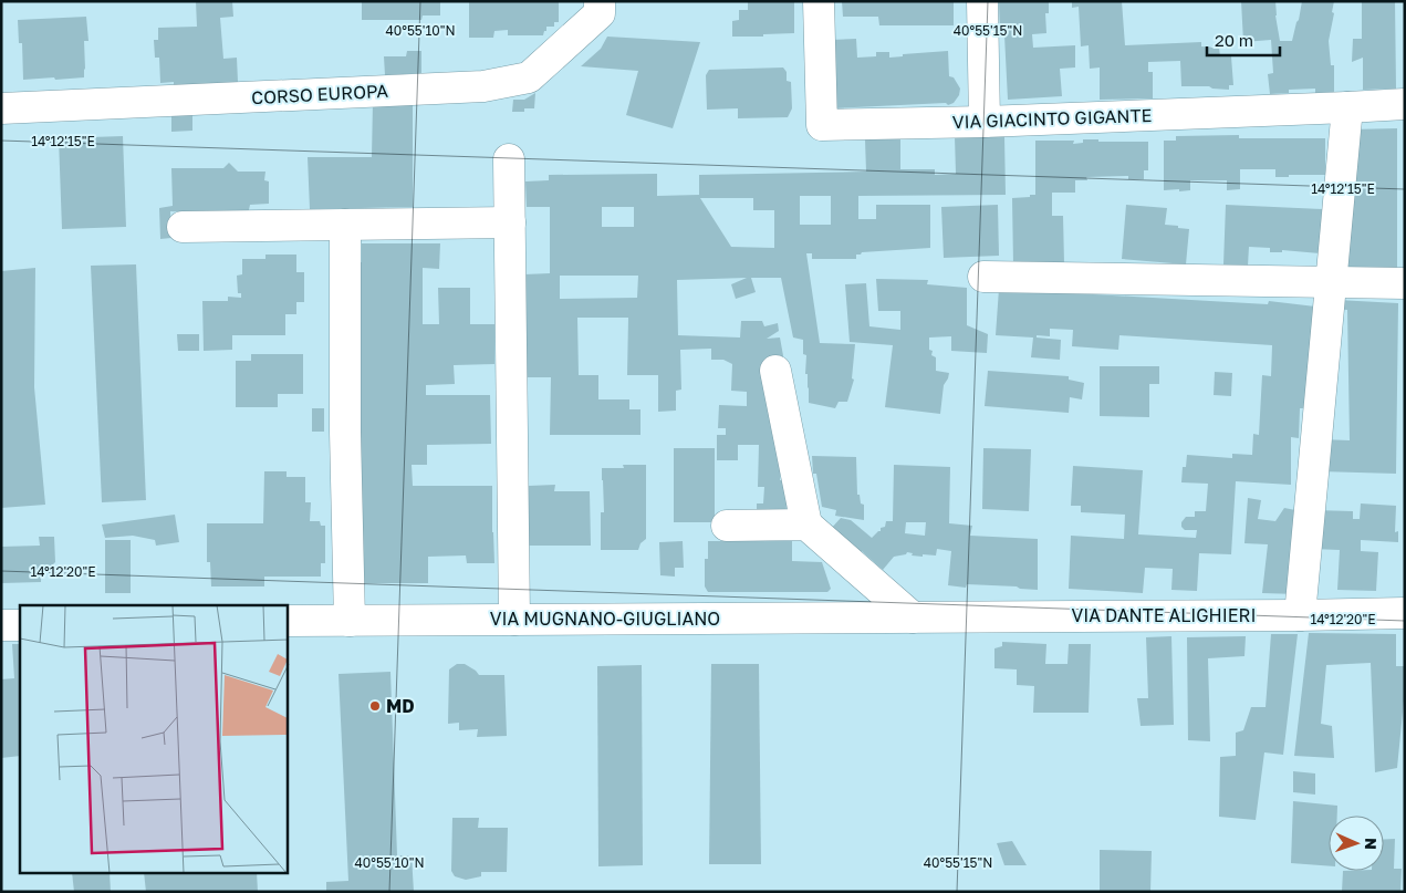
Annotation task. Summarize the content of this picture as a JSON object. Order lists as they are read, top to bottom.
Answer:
{
  "streets": {
    "street": [
      "CORSO EUROPA",
      "VIA GIACINTO GIGANTE",
      "VIA DANTE ALIGHIERI",
      "VIA MUGNANO-GIUGLIANO"
    ]
  },
  "crossings": [
    ["VIA DANTE ALIGHIERI", "VIA MUGNANO-GIUGLIANO"]
  ],
  "places": ["MD"],
  "scale_bar": "20 m",
  "north": "right",
  "coordinates": [
    "40°55'10\"N",
    "40°55'15\"N",
    "14°12'15\"E",
    "14°12'20\"E"
  ]
}
